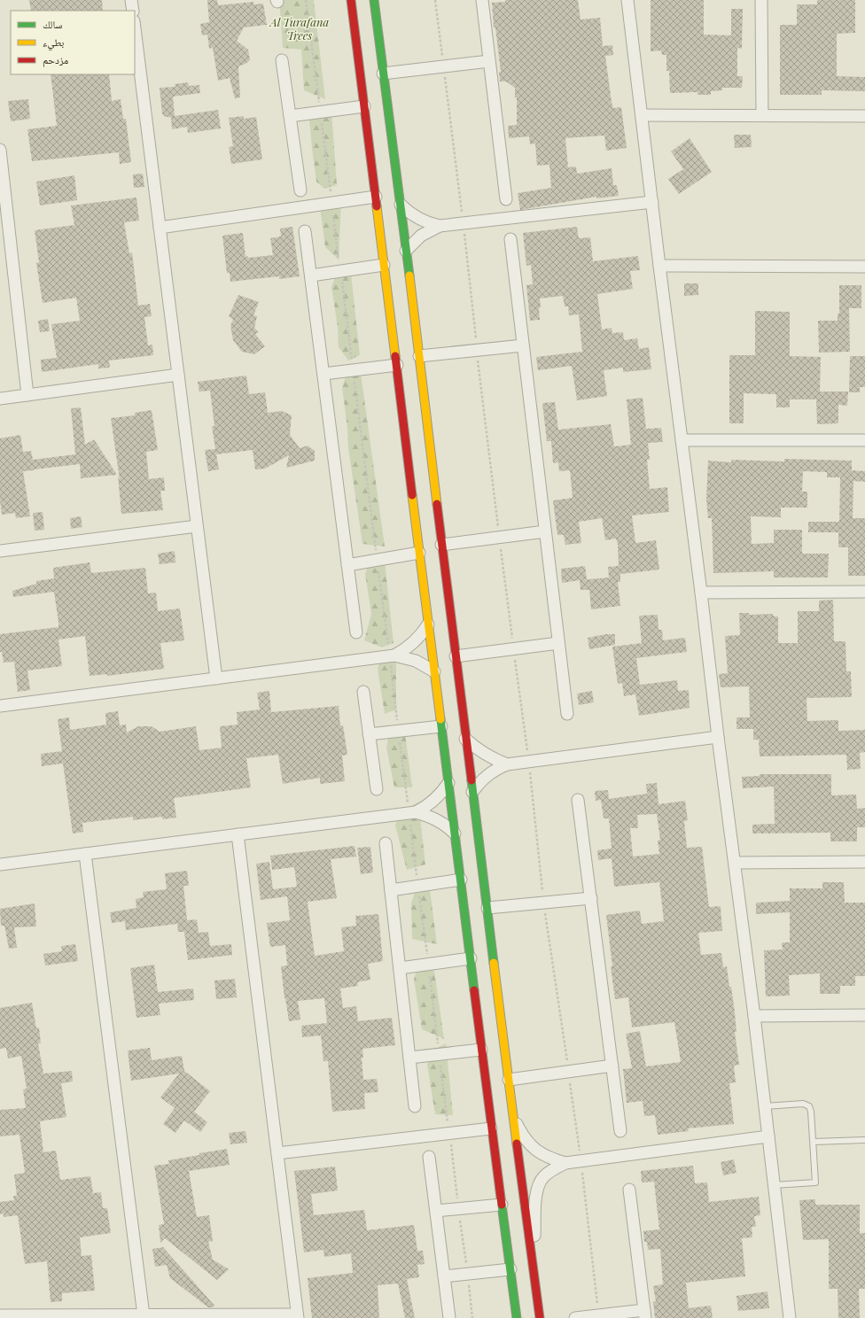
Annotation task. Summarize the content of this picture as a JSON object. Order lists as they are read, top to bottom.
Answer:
{
  "parks": ["Al Turafana Trees"],
  "legend": ["سالك", "بطيء", "مزدحم"]
}
